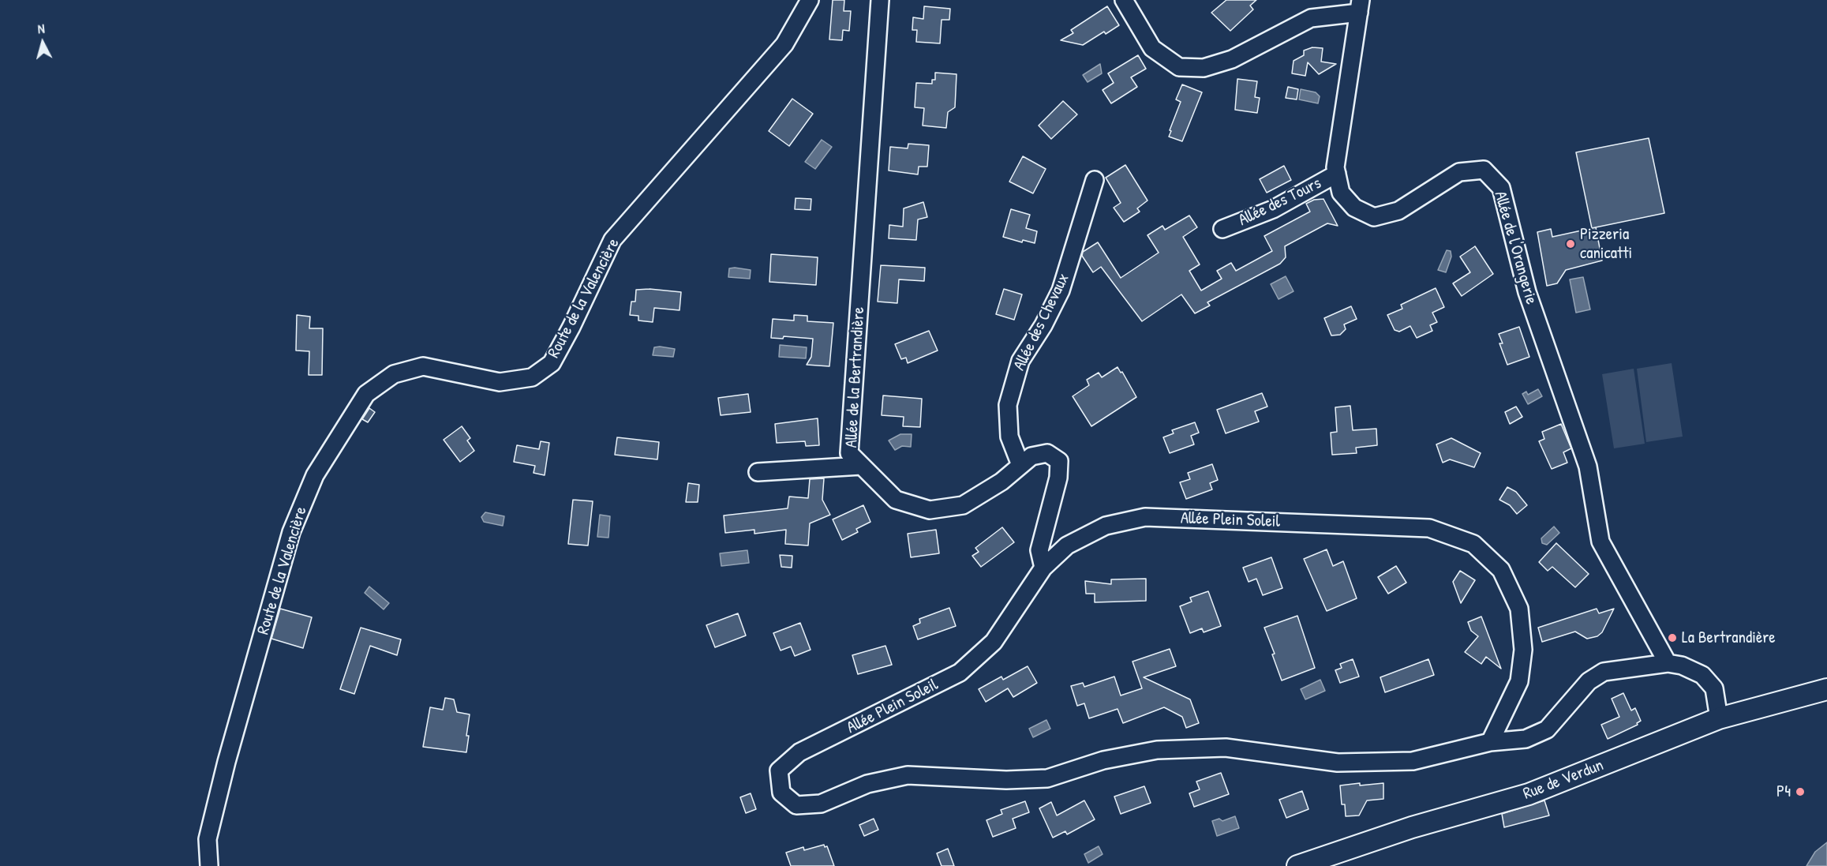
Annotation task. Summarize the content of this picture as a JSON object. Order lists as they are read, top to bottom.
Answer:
{
  "streets": {
    "main road": ["Rue de Verdun"],
    "street": [
      "Allée des Tours",
      "Allée de l'Orangerie",
      "Route de la Valencière",
      "Allée des Chevaux",
      "Allée de la Bertrandière",
      "Allée Plein Soleil"
    ]
  },
  "crossings": [
    ["Allée des Tours", "Allée de l'Orangerie"],
    ["Allée de l'Orangerie", "Allée Plein Soleil"],
    ["Allée des Chevaux", "Allée de la Bertrandière"],
    ["Allée de la Bertrandière", "Allée Plein Soleil"],
    ["Allée Plein Soleil", "Rue de Verdun"]
  ],
  "places": ["Pizzeria canicatti", "La Bertrandière", "P4"],
  "north": "top"
}
